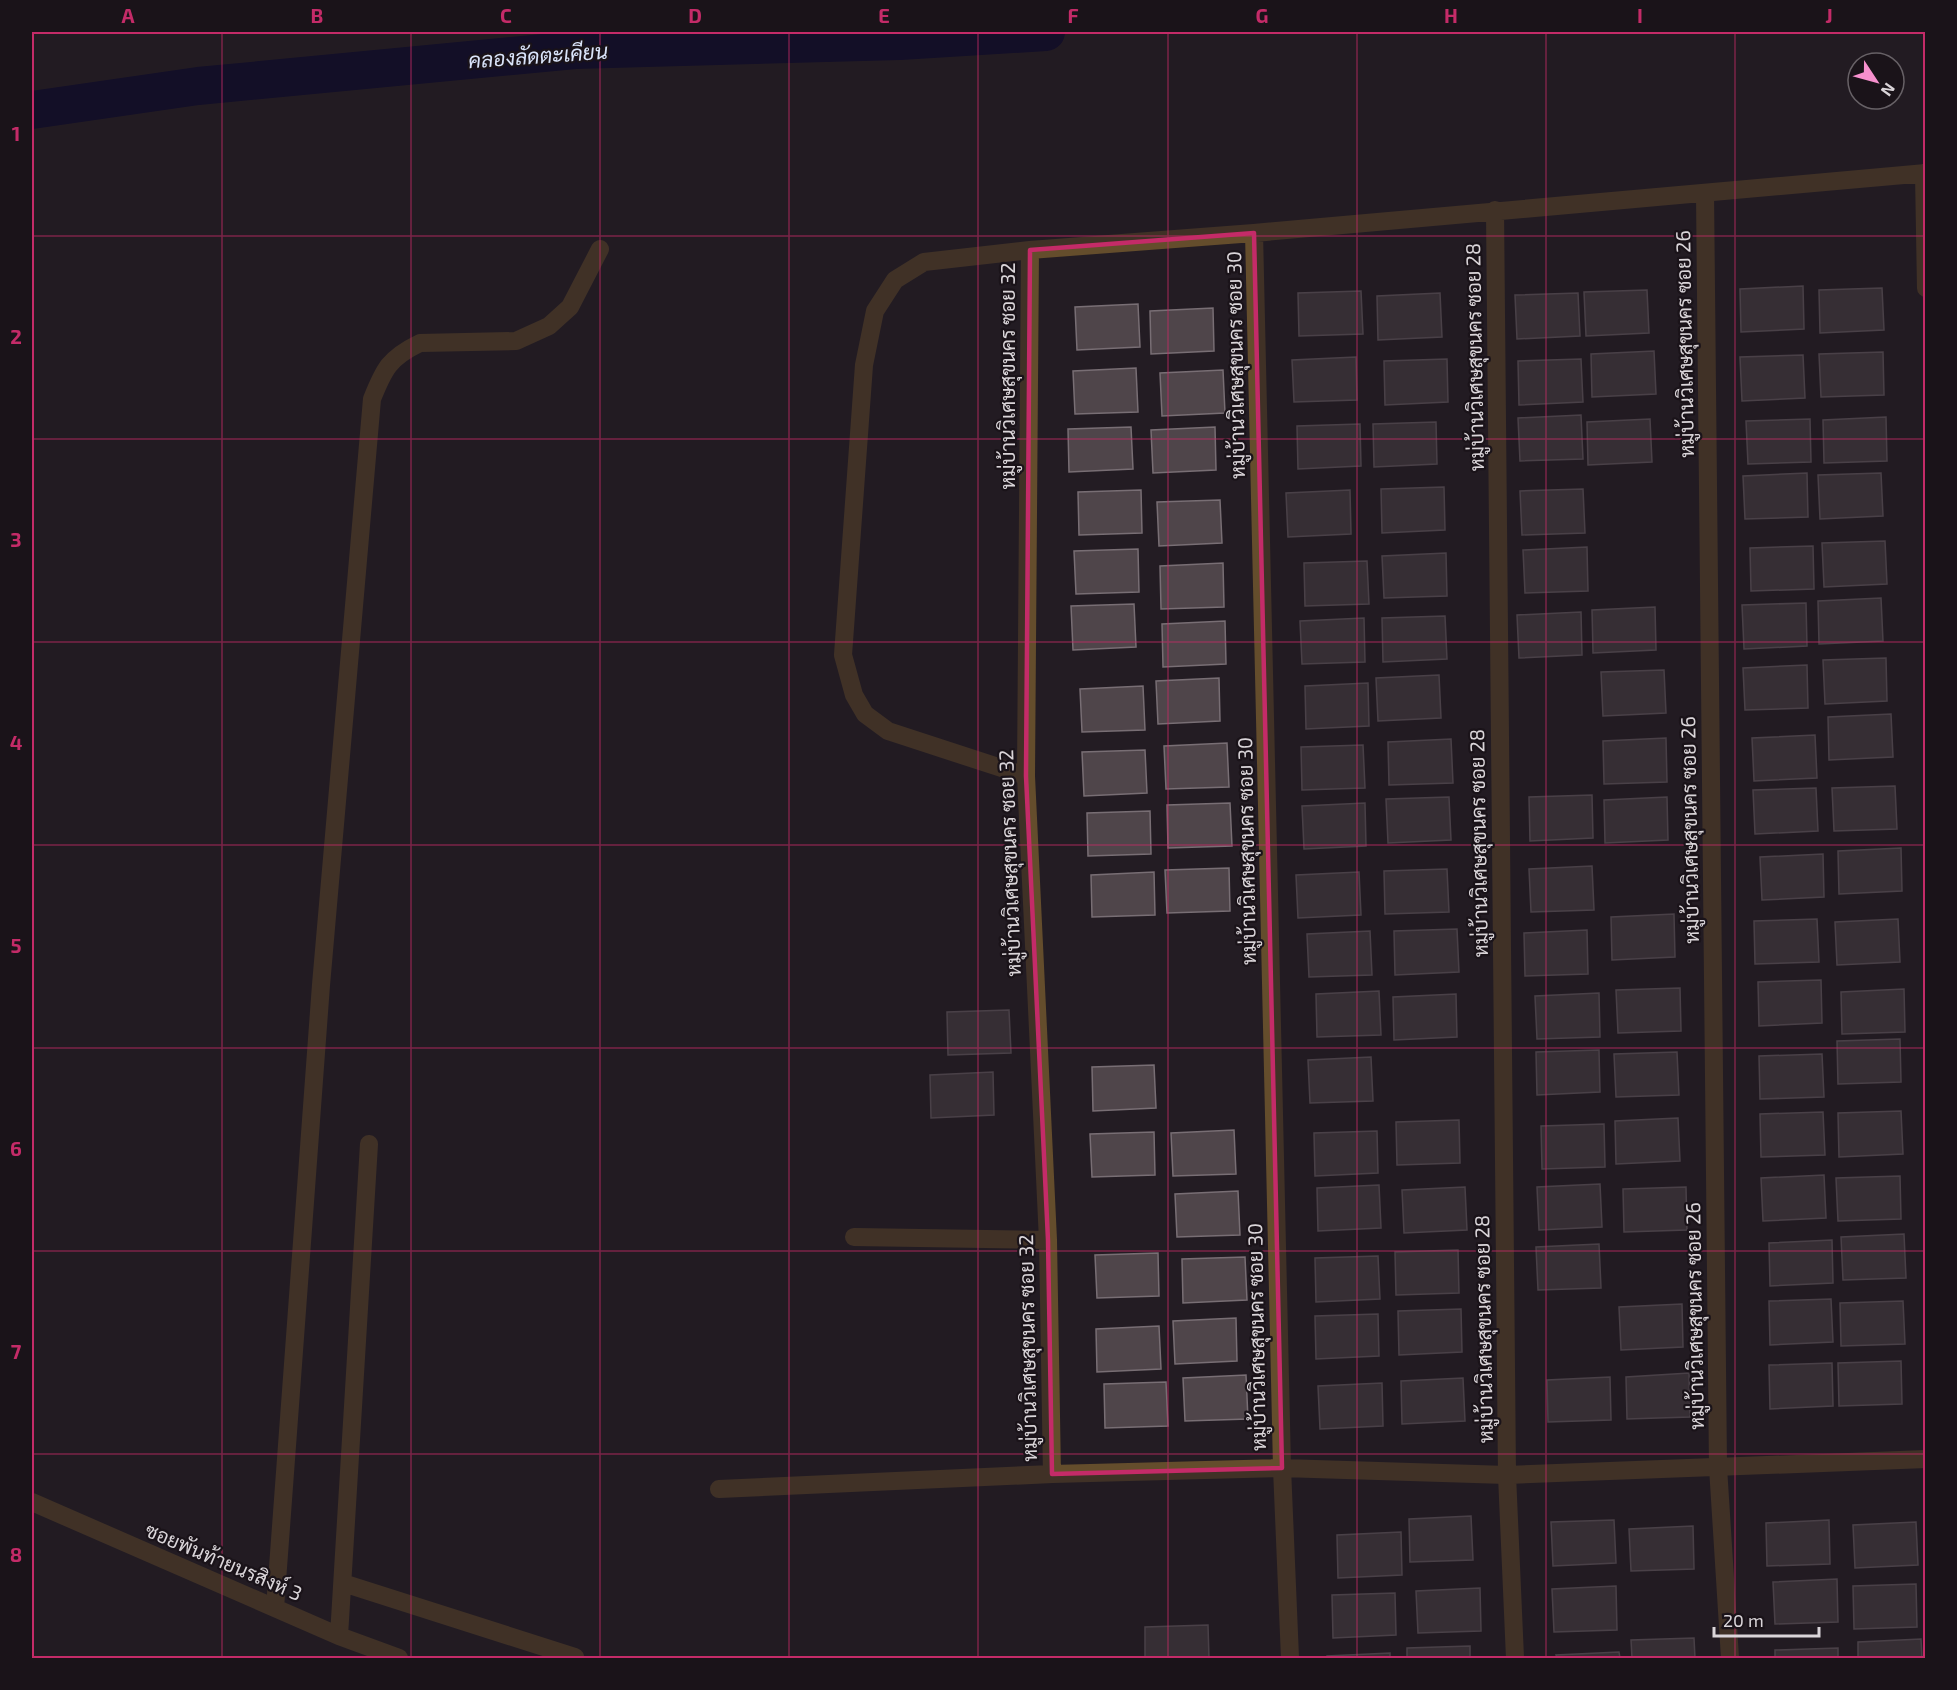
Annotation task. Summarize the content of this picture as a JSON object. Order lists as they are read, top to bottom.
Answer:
{
  "streets": {
    "street": [
      "หมู่บ้านวิเศษสุขนคร ซอย 26",
      "หมู่บ้านวิเศษสุขนคร ซอย 28",
      "หมู่บ้านวิเศษสุขนคร ซอย 30",
      "หมู่บ้านวิเศษสุขนคร ซอย 32",
      "ซอยพันท้ายนรสิงห์ 3"
    ]
  },
  "water": ["คลองลัดตะเคียน"],
  "scale_bar": "20 m",
  "north": "bottom right",
  "grid": {
    "columns": [
      "A",
      "B",
      "C",
      "D",
      "E",
      "F",
      "G",
      "H",
      "I",
      "J"
    ],
    "rows": [
      "1",
      "2",
      "3",
      "4",
      "5",
      "6",
      "7",
      "8"
    ]
  }
}
